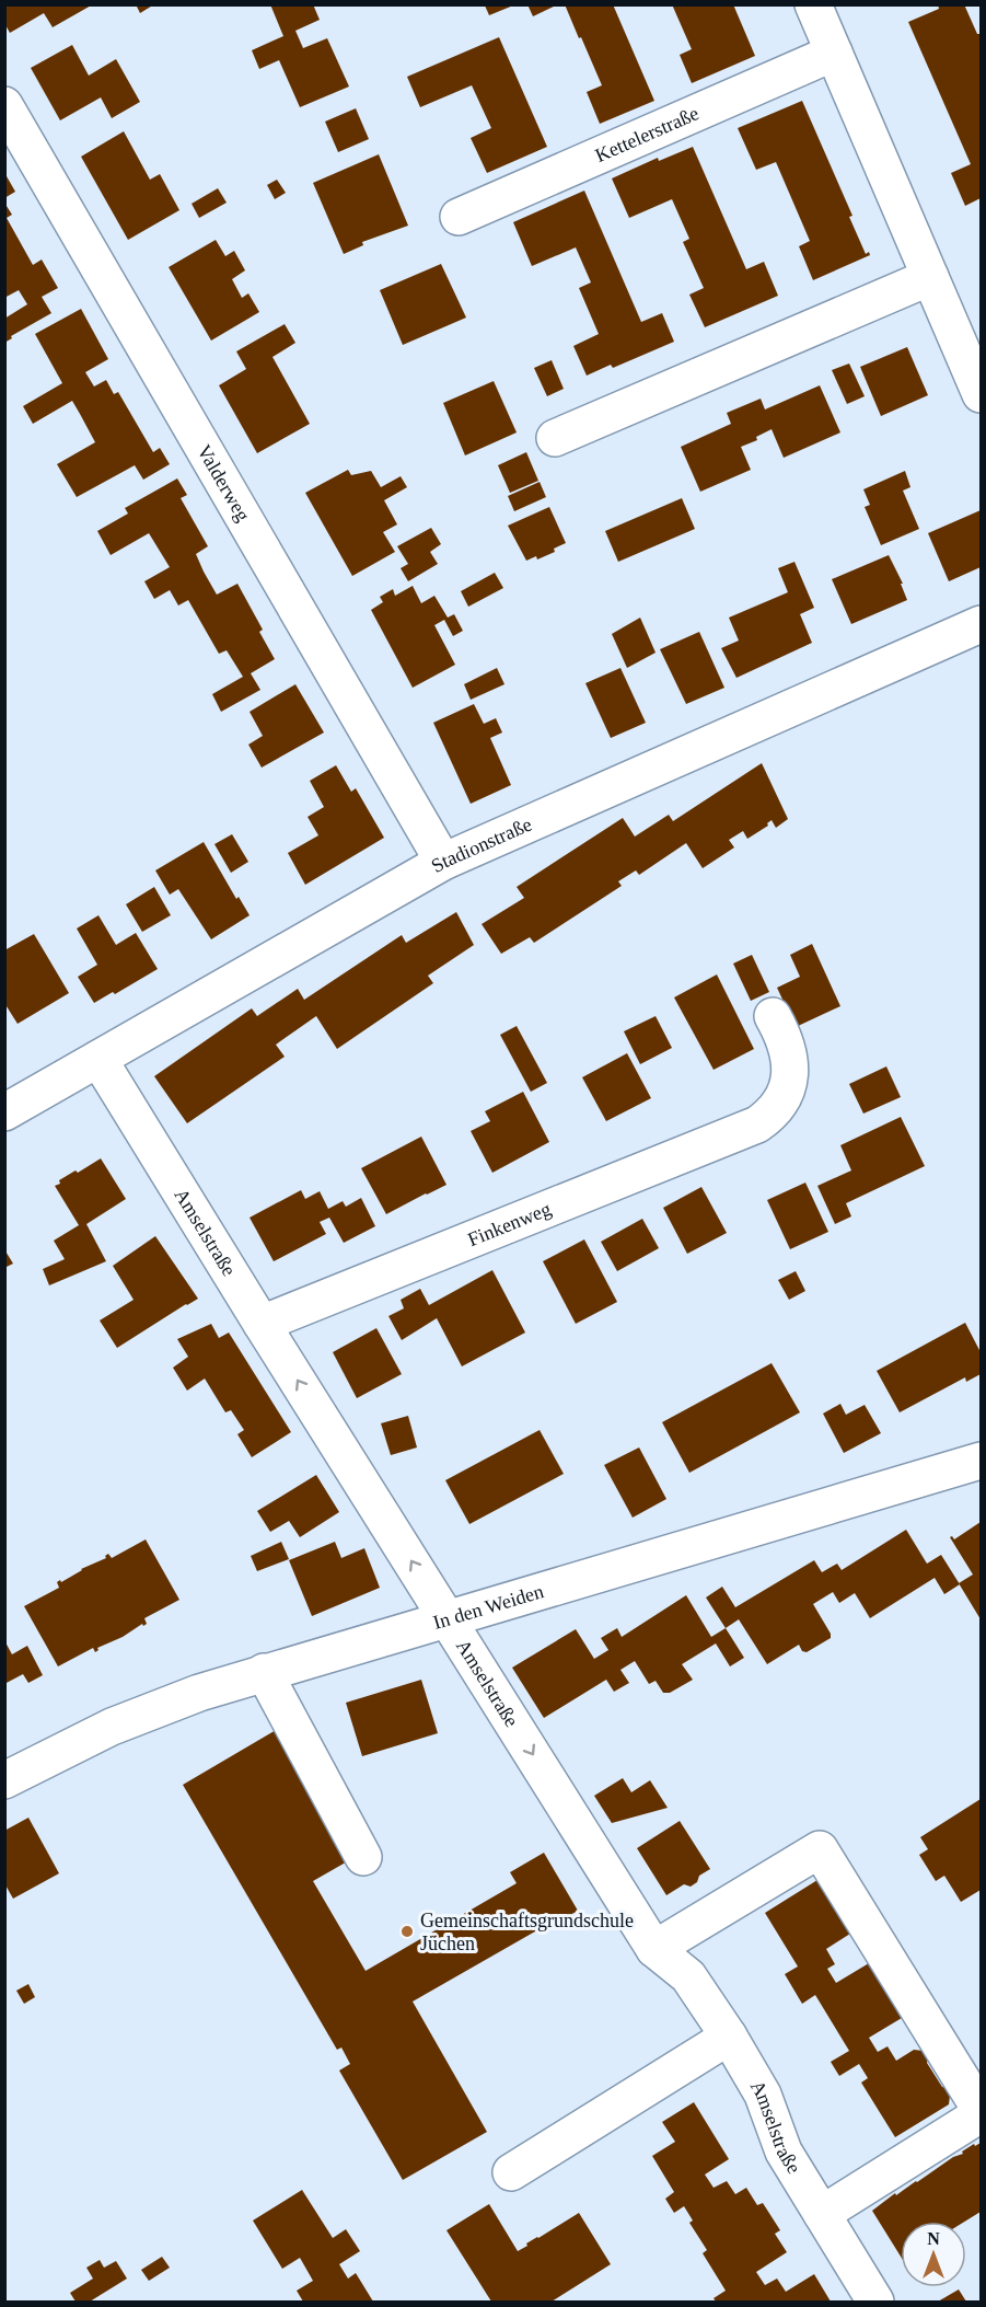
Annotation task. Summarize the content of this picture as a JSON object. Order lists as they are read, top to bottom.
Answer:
{
  "streets": {
    "street": [
      "Kettelerstraße",
      "Valderweg",
      "Stadionstraße",
      "Finkenweg",
      "Amselstraße",
      "In den Weiden"
    ]
  },
  "crossings": [
    ["Valderweg", "Stadionstraße"],
    ["Stadionstraße", "Amselstraße"],
    ["Finkenweg", "Amselstraße"],
    ["Amselstraße", "In den Weiden"]
  ],
  "places": ["Gemeinschaftsgrundschule Jüchen"],
  "north": "top"
}
